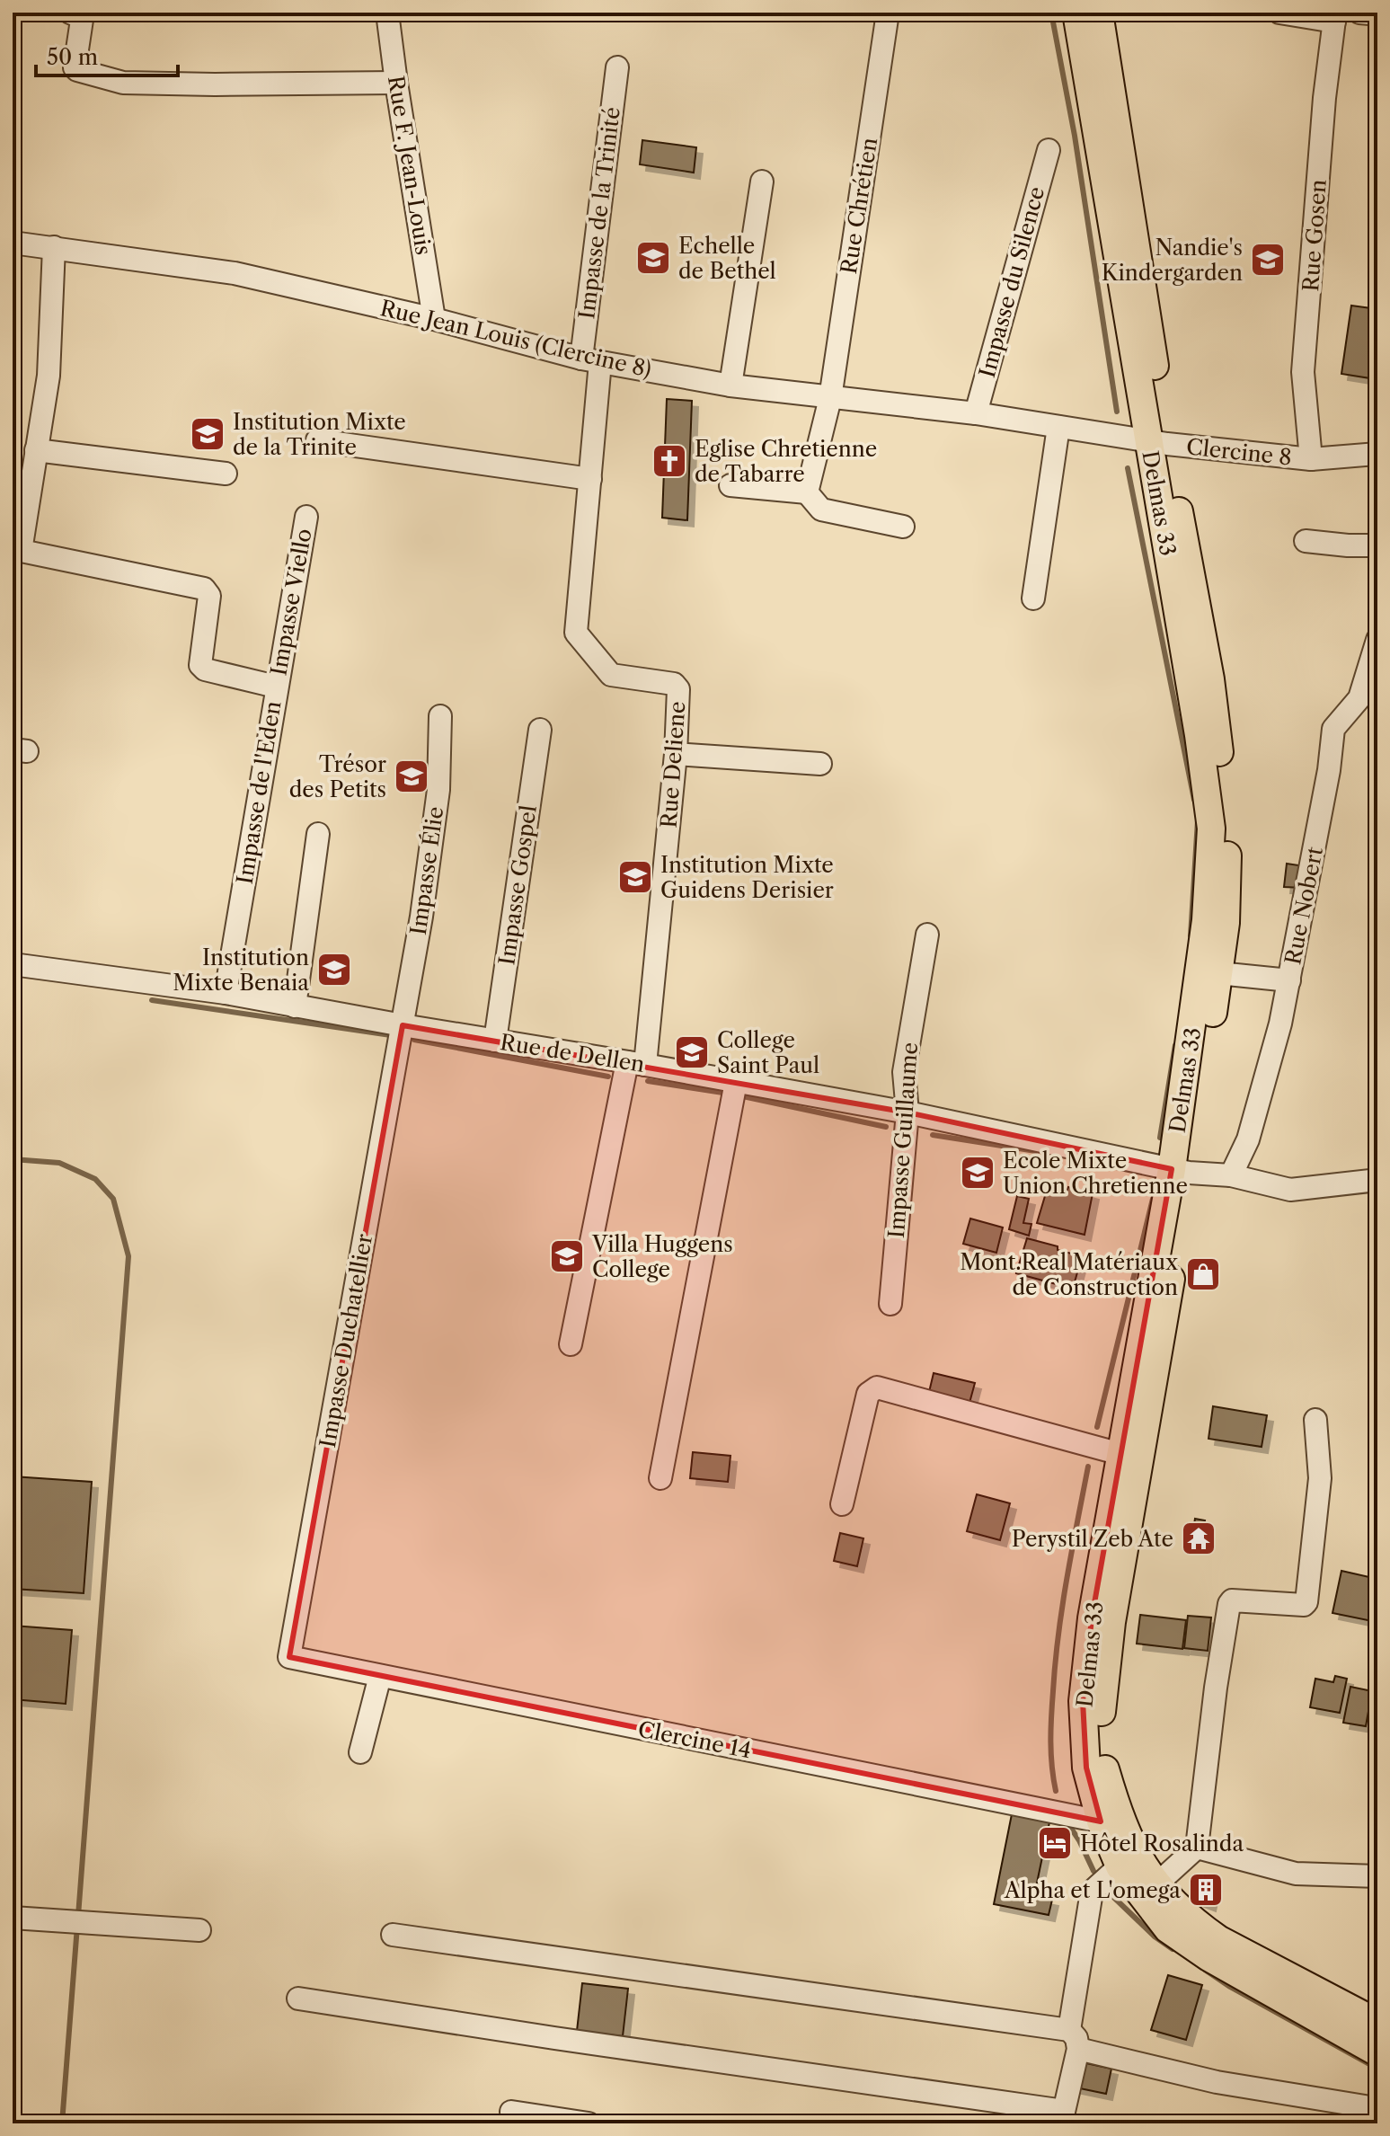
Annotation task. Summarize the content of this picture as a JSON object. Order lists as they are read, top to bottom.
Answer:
{
  "streets": {
    "main road": ["Delmas 33"],
    "street": [
      "Rue F. Jean-Louis",
      "Rue Chrétien",
      "Impasse de la Trinité",
      "Rue Gosen",
      "Impasse du Silence",
      "Rue Jean Louis (Clercine 8)",
      "Clercine 8",
      "Impasse Viello",
      "Rue Deliene",
      "Impasse de l'Eden",
      "Impasse Élie",
      "Impasse Gospel",
      "Rue Nobert",
      "Rue de Dellen",
      "Impasse Guillaume",
      "Impasse Duchatellier",
      "Clercine 14"
    ]
  },
  "crossings": [
    ["Rue F. Jean-Louis", "Rue Jean Louis (Clercine 8)"],
    ["Rue Chrétien", "Rue Jean Louis (Clercine 8)"],
    ["Impasse de la Trinité", "Rue Jean Louis (Clercine 8)"],
    ["Impasse de la Trinité", "Rue Deliene"],
    ["Rue Gosen", "Clercine 8"],
    ["Impasse du Silence", "Rue Jean Louis (Clercine 8)"],
    ["Rue Jean Louis (Clercine 8)", "Clercine 8"],
    ["Rue Jean Louis (Clercine 8)", "Delmas 33"],
    ["Rue Jean Louis (Clercine 8)", "Rue Deliene"],
    ["Clercine 8", "Delmas 33"],
    ["Delmas 33", "Rue de Dellen"],
    ["Delmas 33", "Clercine 14"],
    ["Impasse Viello", "Impasse de l'Eden"],
    ["Rue Deliene", "Rue de Dellen"],
    ["Impasse de l'Eden", "Rue de Dellen"],
    ["Impasse Élie", "Rue de Dellen"],
    ["Impasse Élie", "Impasse Duchatellier"],
    ["Impasse Gospel", "Rue de Dellen"],
    ["Rue Nobert", "Rue de Dellen"],
    ["Rue de Dellen", "Impasse Guillaume"],
    ["Rue de Dellen", "Impasse Duchatellier"],
    ["Impasse Duchatellier", "Clercine 14"]
  ],
  "places": {
    "school or university": [
      "Echelle de Bethel",
      "Nandie's Kindergarden",
      "Institution Mixte de la Trinite",
      "Trésor des Petits",
      "Institution Mixte Guidens Derisier",
      "Institution Mixte Benaia",
      "College Saint Paul",
      "Ecole Mixte Union Chretienne",
      "Villa Huggens College"
    ],
    "church": ["Eglise Chretienne de Tabarre"],
    "shop": ["Mont.Real Matériaux de Construction"],
    "temple": ["Perystil Zeb Ate"],
    "hotel": ["Hôtel Rosalinda"],
    "building": ["Alpha et L'omega"]
  },
  "scale_bar": "50 m"
}
